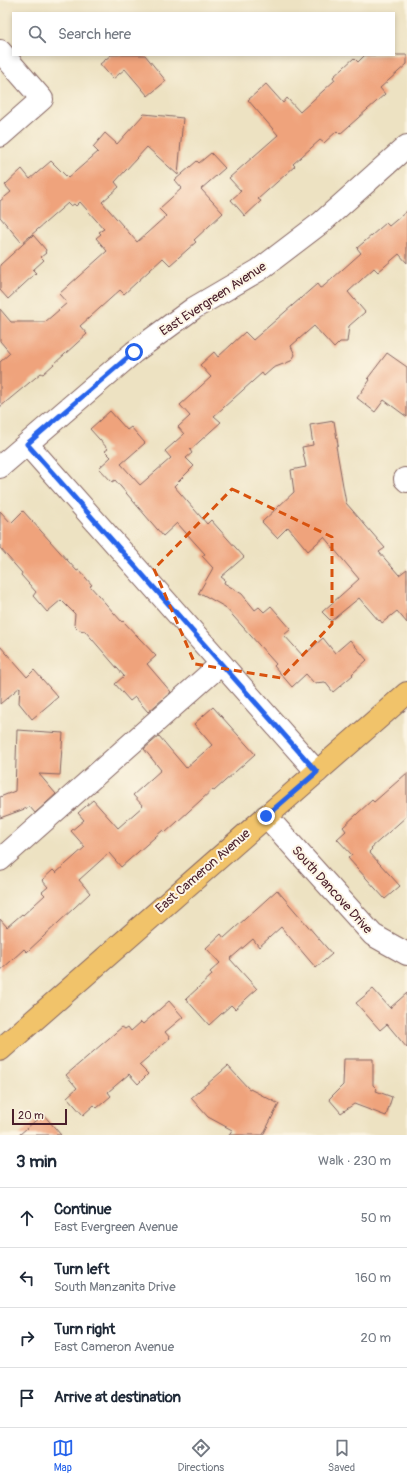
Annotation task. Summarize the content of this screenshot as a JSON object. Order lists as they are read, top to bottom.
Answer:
{
  "streets": {
    "main road": ["East Cameron Avenue"],
    "street": ["East Evergreen Avenue", "South Dancove Drive"]
  },
  "crossings": [
    ["East Cameron Avenue", "South Dancove Drive"]
  ],
  "scale_bar": "20 m",
  "page": {
    "search": "Search here",
    "scale": "20 m",
    "heading": ["3 min", "Walk · 230 m"],
    "list": [
      ["Continue", "East Evergreen Avenue", "50 m"],
      ["Turn left", "South Manzanita Drive", "160 m"],
      ["Turn right", "East Cameron Avenue", "20 m"],
      "Arrive at destination"
    ],
    "nav": ["Map", "Directions", "Saved"]
  }
}
